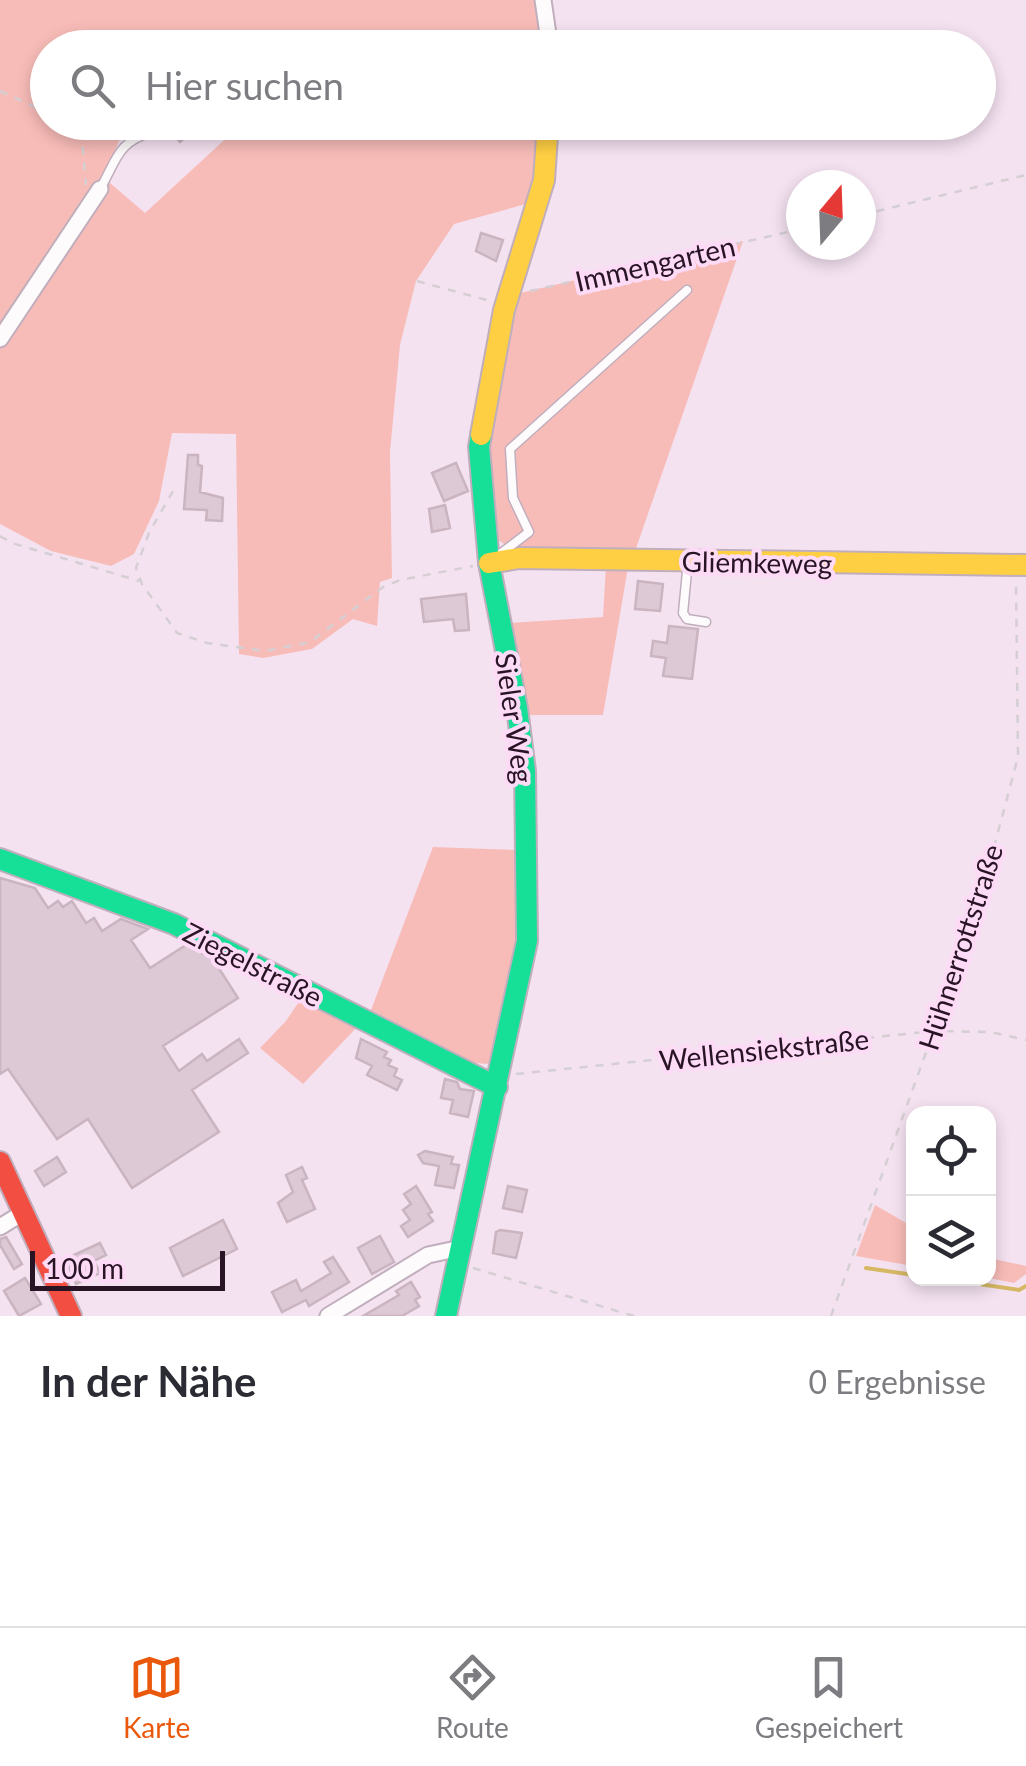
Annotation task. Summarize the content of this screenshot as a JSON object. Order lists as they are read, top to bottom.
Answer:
{
  "streets": {
    "street": ["Gliemkeweg", "Sieler Weg", "Ziegelstraße"],
    "path": ["Immengarten", "Hühnerrottstraße", "Wellensiekstraße"]
  },
  "crossings": [
    ["Immengarten", "Sieler Weg"],
    ["Gliemkeweg", "Sieler Weg"],
    ["Gliemkeweg", "Hühnerrottstraße"],
    ["Sieler Weg", "Ziegelstraße"],
    ["Sieler Weg", "Wellensiekstraße"],
    ["Hühnerrottstraße", "Wellensiekstraße"],
    ["Ziegelstraße", "Wellensiekstraße"]
  ],
  "scale_bar": "100 m",
  "north": "top",
  "page": {
    "search": "Hier suchen",
    "scale": "100 m",
    "heading": ["In der Nähe", "0 Ergebnisse"],
    "nav": ["Karte", "Route", "Gespeichert"]
  }
}
